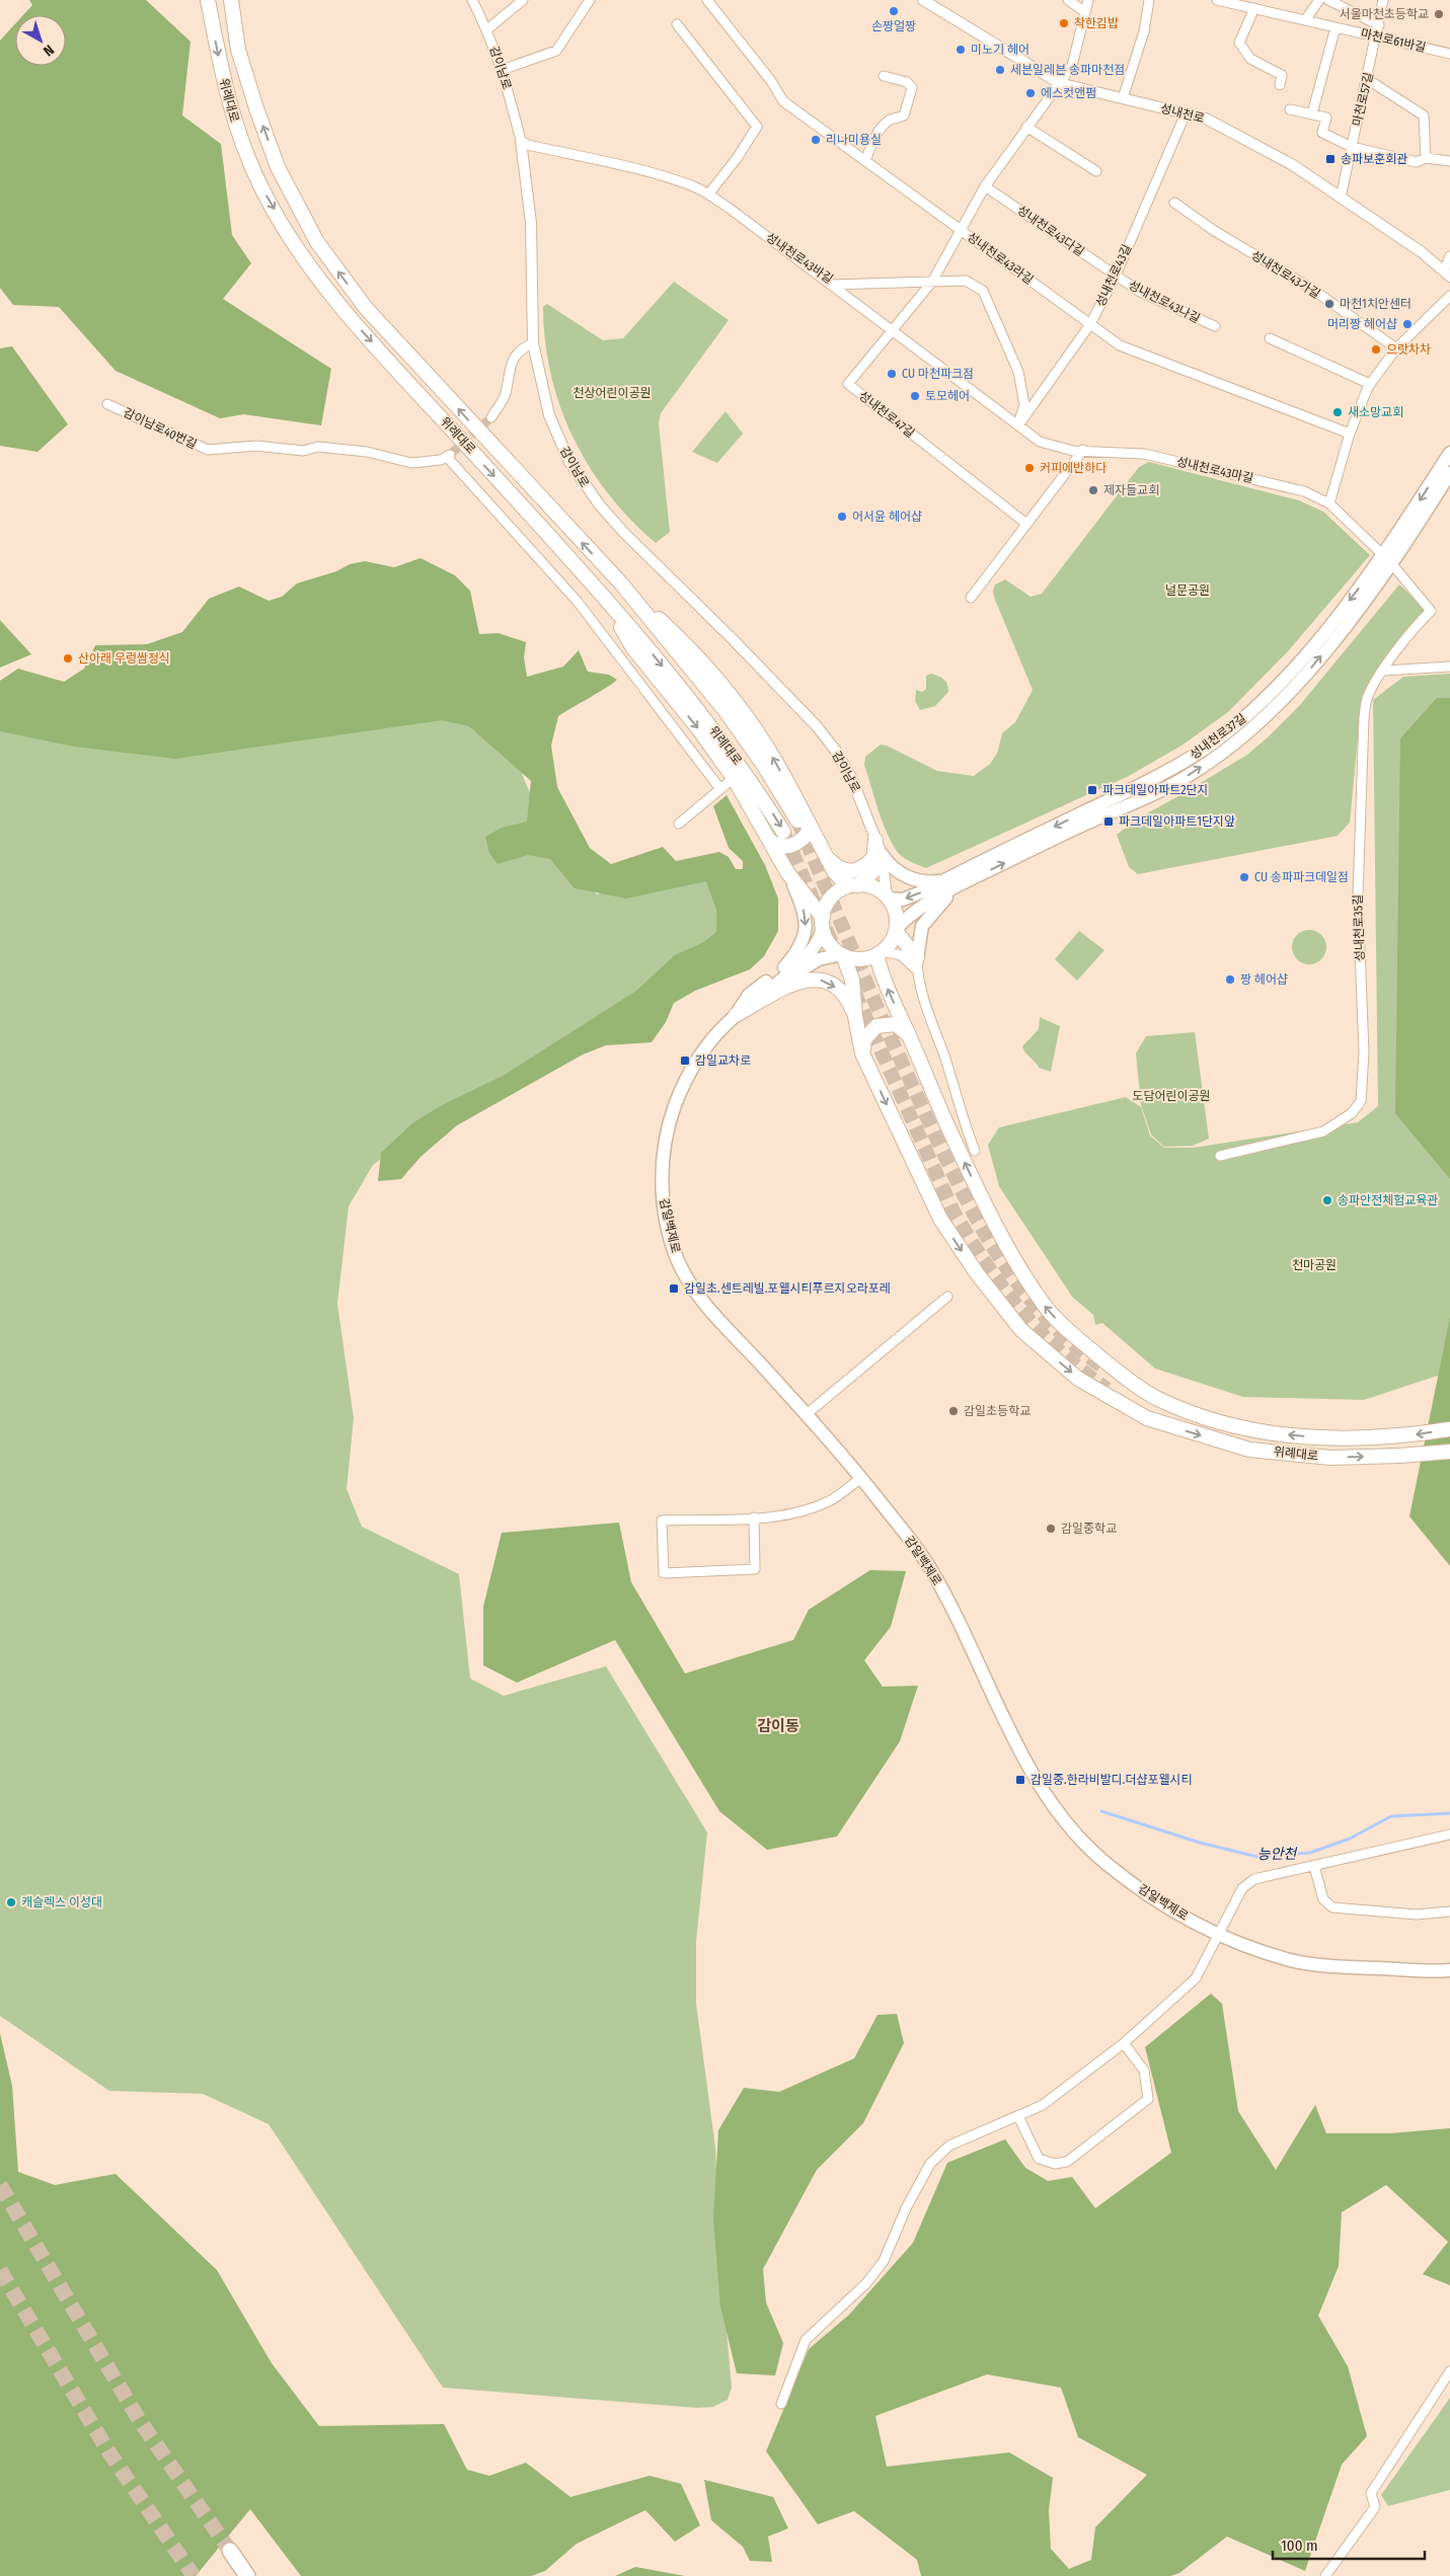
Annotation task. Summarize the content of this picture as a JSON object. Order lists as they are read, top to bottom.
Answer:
{
  "streets": {
    "main road": ["위례대로", "성내천로37길", "감일백제로"],
    "street": [
      "마천로61바길",
      "감이남로",
      "마천로57길",
      "성내천로",
      "성내천로43다길",
      "성내천로43바길",
      "성내천로43라길",
      "성내천로43가길",
      "성내천로43길",
      "성내천로43나길",
      "성내천로47길",
      "감이남로40번길",
      "성내천로43마길",
      "성내천로35길"
    ]
  },
  "crossings": [
    ["마천로61바길", "마천로57길"],
    ["감이남로", "성내천로43바길"],
    ["마천로57길", "성내천로"],
    ["위례대로", "성내천로37길"],
    ["성내천로", "성내천로43길"],
    ["성내천로", "성내천로47길"],
    ["성내천로43다길", "성내천로43길"],
    ["성내천로43다길", "성내천로43나길"],
    ["성내천로43다길", "성내천로47길"],
    ["성내천로43바길", "성내천로43길"],
    ["성내천로43바길", "성내천로47길"],
    ["성내천로43바길", "성내천로43마길"],
    ["성내천로43라길", "성내천로43길"],
    ["성내천로43라길", "성내천로47길"],
    ["성내천로43길", "성내천로43나길"],
    ["성내천로43길", "성내천로43마길"],
    ["성내천로47길", "성내천로43마길"],
    ["성내천로43마길", "성내천로37길"],
    ["성내천로43마길", "성내천로35길"],
    ["성내천로37길", "성내천로35길"]
  ],
  "districts": ["감이동"],
  "water": ["능안천"],
  "parks": [
    "천상어린이공원",
    "널문공원",
    "도담어린이공원",
    "천마공원"
  ],
  "places": {
    "other": [
      "손짱얼짱",
      "서울마천초등학교",
      "착한김밥",
      "미노기 헤어",
      "세븐일레븐 송파마천점",
      "에스컷앤펌",
      "리나미용실",
      "마천1치안센터",
      "머리짱 헤어샵",
      "으랏차차",
      "CU 마천파크점",
      "토모헤어",
      "새소망교회",
      "커피에반하다",
      "제자들교회",
      "어서윤 헤어샵",
      "산아래 우렁쌈정식",
      "CU 송파파크데일점",
      "짱 헤어샵",
      "송파안전체험교육관",
      "감일초등학교",
      "감일중학교",
      "캐슬렉스 이성대"
    ],
    "transit": [
      "송파보훈회관",
      "파크데일아파트2단지",
      "파크데일아파트1단지앞",
      "감일교차로",
      "감일초.센트레빌.포웰시티푸르지오라포레",
      "감일중.한라비발디.더샵포웰시티"
    ]
  },
  "scale_bar": "100 m",
  "north": "bottom right"
}
